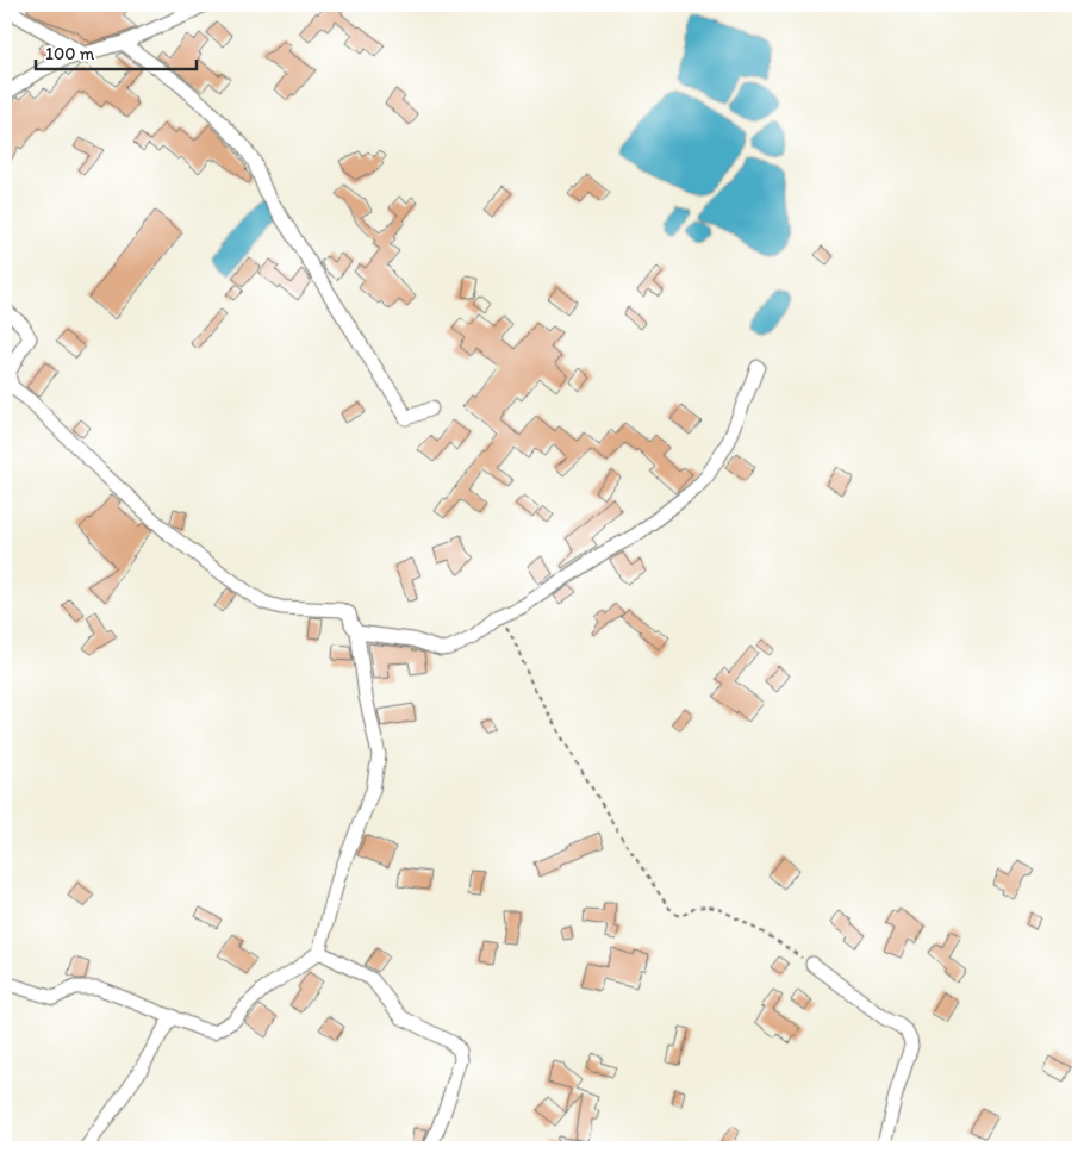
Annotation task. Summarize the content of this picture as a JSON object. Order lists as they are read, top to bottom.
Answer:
{
  "scale_bar": "100 m"
}
